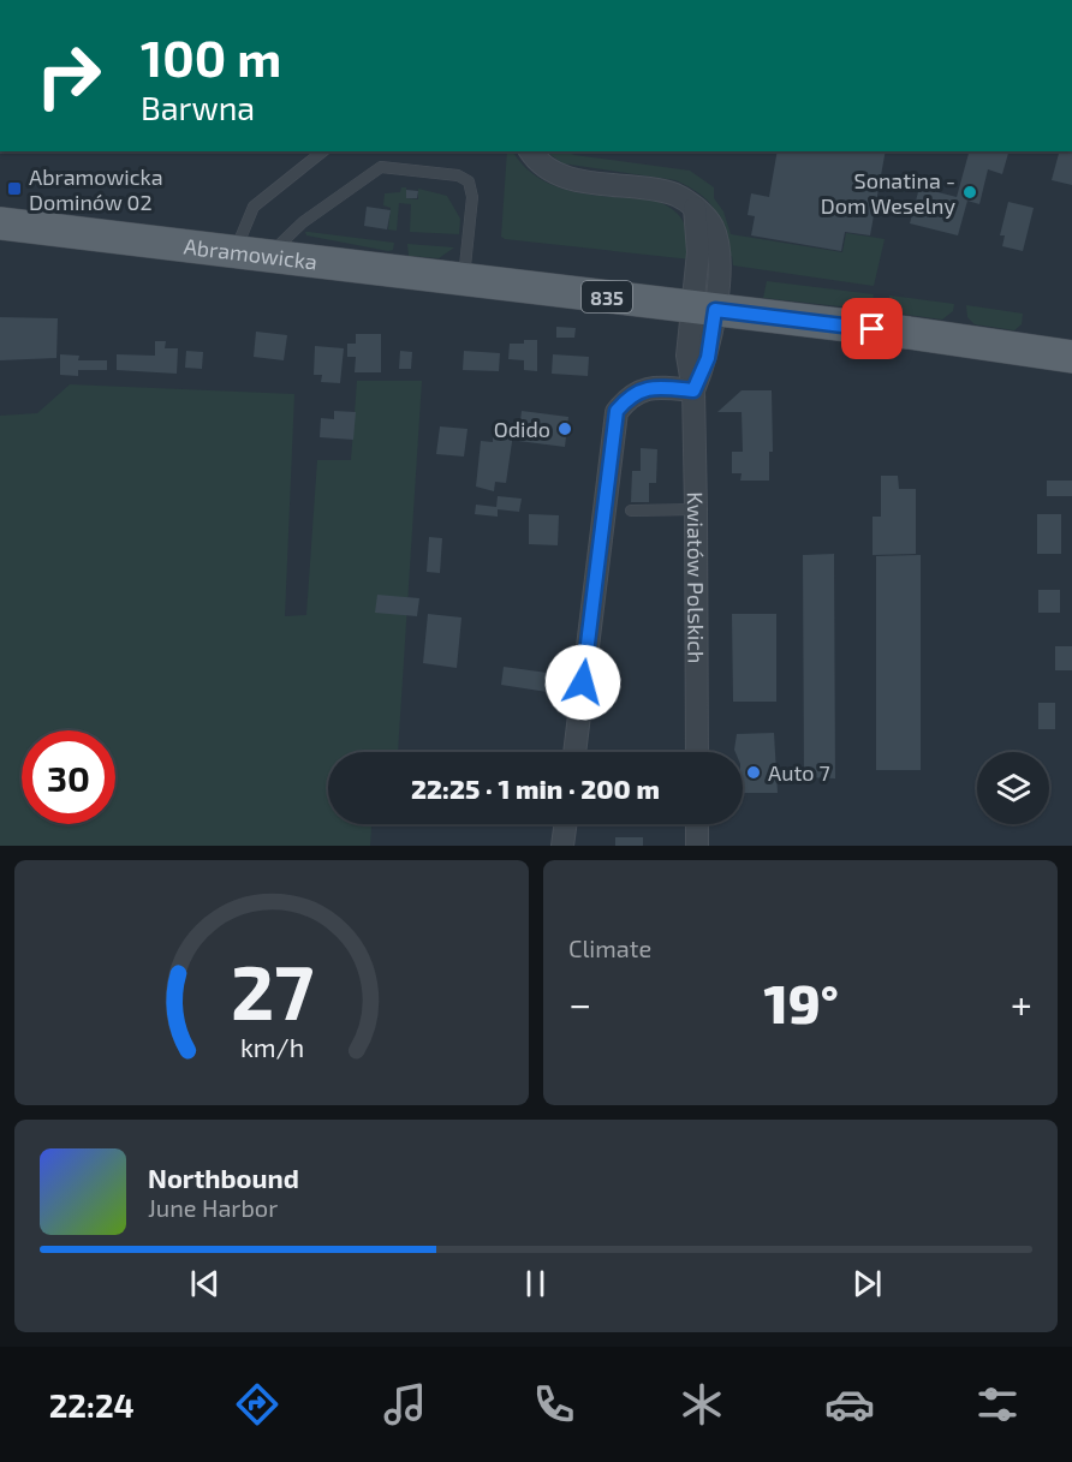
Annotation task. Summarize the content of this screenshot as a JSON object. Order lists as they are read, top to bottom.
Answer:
{
  "streets": {
    "main road": ["Abramowicka", "835"],
    "street": ["Kwiatów Polskich"]
  },
  "crossings": [
    ["Abramowicka", "835"],
    ["Abramowicka", "Kwiatów Polskich"],
    ["835", "Kwiatów Polskich"]
  ],
  "places": {
    "transit": ["Abramowicka Dominów 02"],
    "other": ["Sonatina - Dom Weselny", "Odido", "Auto 7"]
  },
  "page": {
    "turn": ["100 m", "Barwna"],
    "limit": "30",
    "trip": "22:25 · 1 min · 200 m",
    "tile": "Climate",
    "heat": ["−", "19°", "+"],
    "song": ["Northbound", "June Harbor"],
    "tabs": "22:24",
    "gauge": ["27", "km/h"]
  }
}
